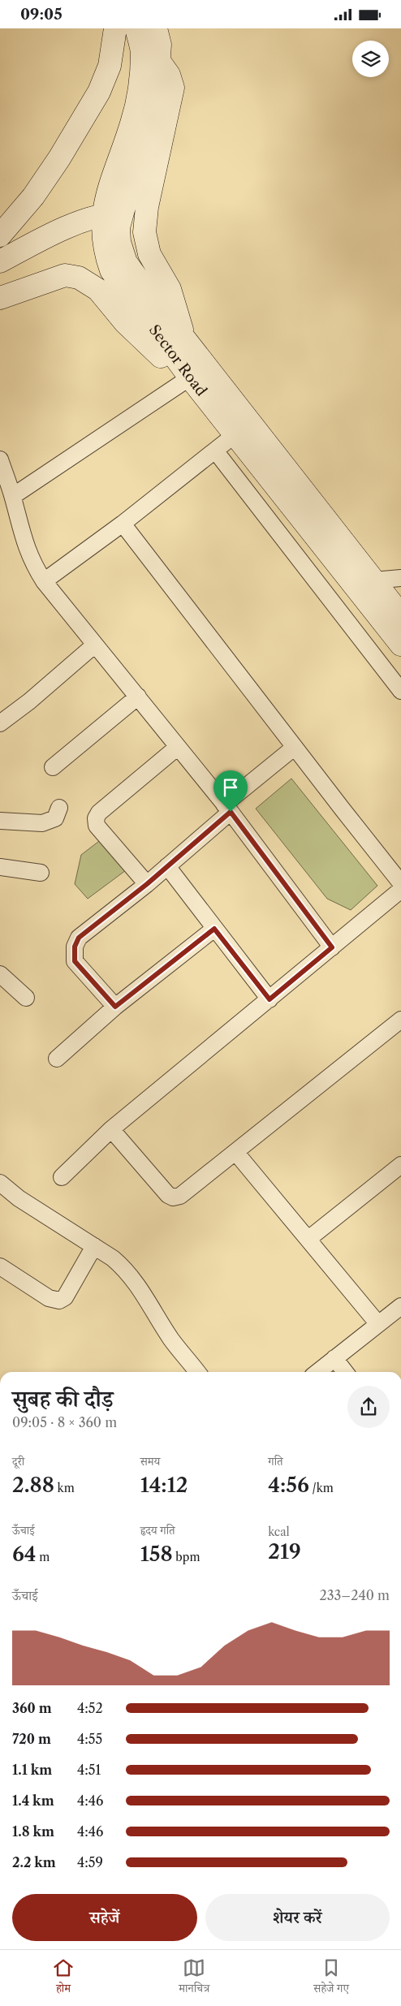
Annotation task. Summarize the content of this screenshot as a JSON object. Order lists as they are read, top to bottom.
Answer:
{
  "streets": {
    "main road": ["Sector Road"]
  },
  "page": {
    "status": "09:05",
    "heading": ["सुबह की दौड़", "09:05 · 8 × 360 m"],
    "stats": [
      ["दूरी", "2.88 km"],
      ["समय", "14:12"],
      ["गति", "4:56 /km"],
      ["ऊँचाई", "64 m"],
      ["हृदय गति", "158 bpm"],
      ["kcal", "219"]
    ],
    "chart": ["ऊँचाई", "233–240 m"],
    "list": [
      {
        "name": "360 m",
        "note": "4:52"
      },
      {
        "name": "720 m",
        "note": "4:55"
      },
      {
        "name": "1.1 km",
        "note": "4:51"
      },
      {
        "name": "1.4 km",
        "note": "4:46"
      },
      {
        "name": "1.8 km",
        "note": "4:46"
      },
      {
        "name": "2.2 km",
        "note": "4:59"
      }
    ],
    "buttons": ["सहेजें", "शेयर करें"],
    "tabs": ["होम", "मानचित्र", "सहेजे गए"]
  }
}
